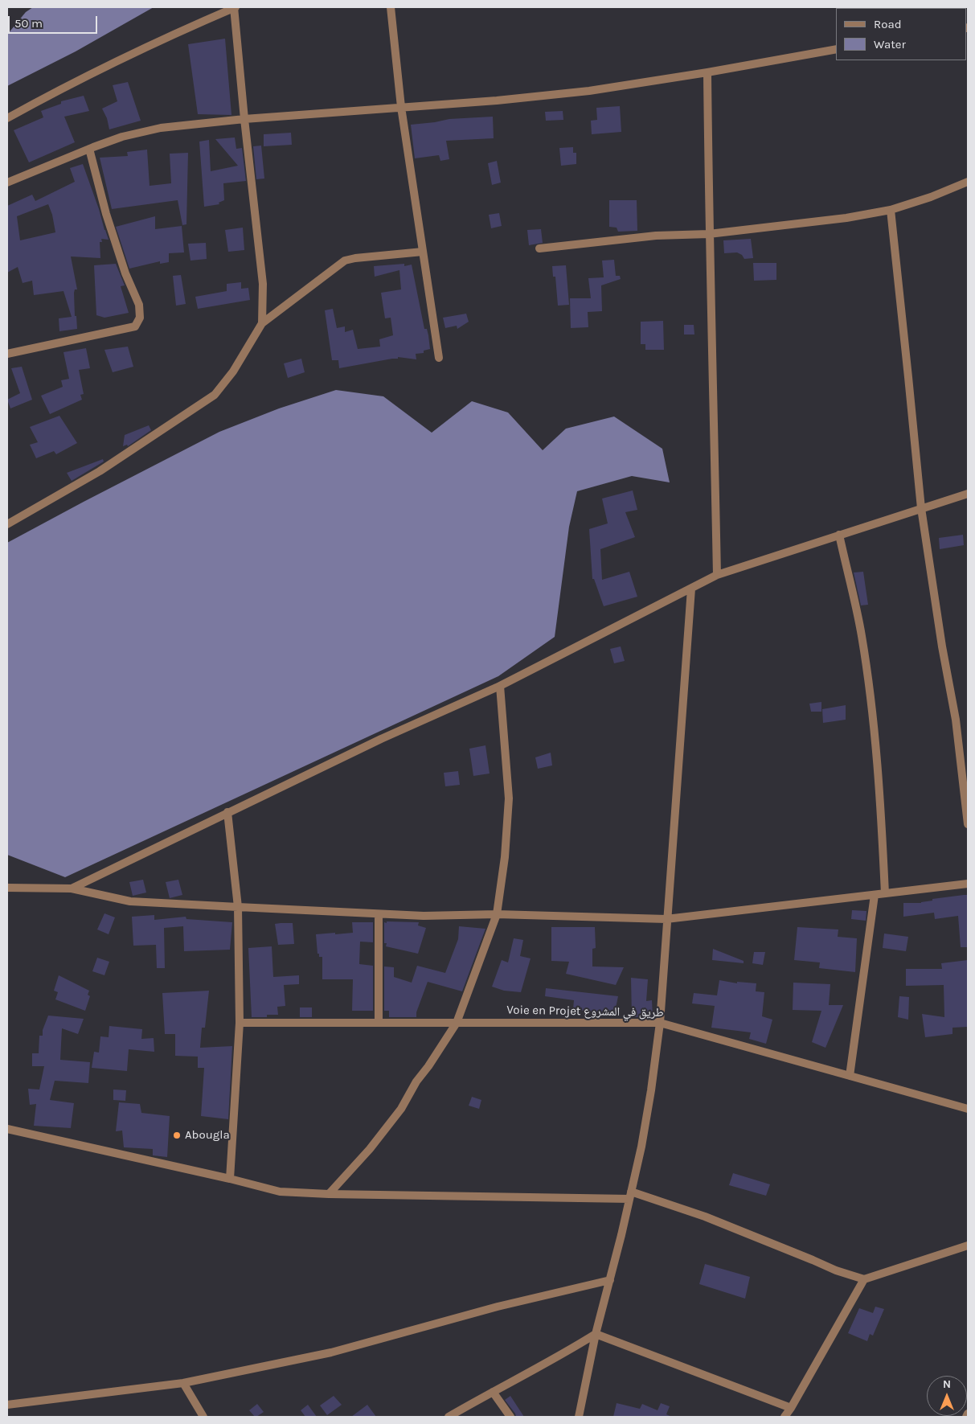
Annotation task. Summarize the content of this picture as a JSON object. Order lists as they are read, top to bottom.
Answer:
{
  "streets": {
    "street": ["Voie en Projet طريق في المشروع"]
  },
  "places": ["Abougla"],
  "legend": ["Road", "Water"],
  "scale_bar": "50 m",
  "north": "top"
}
